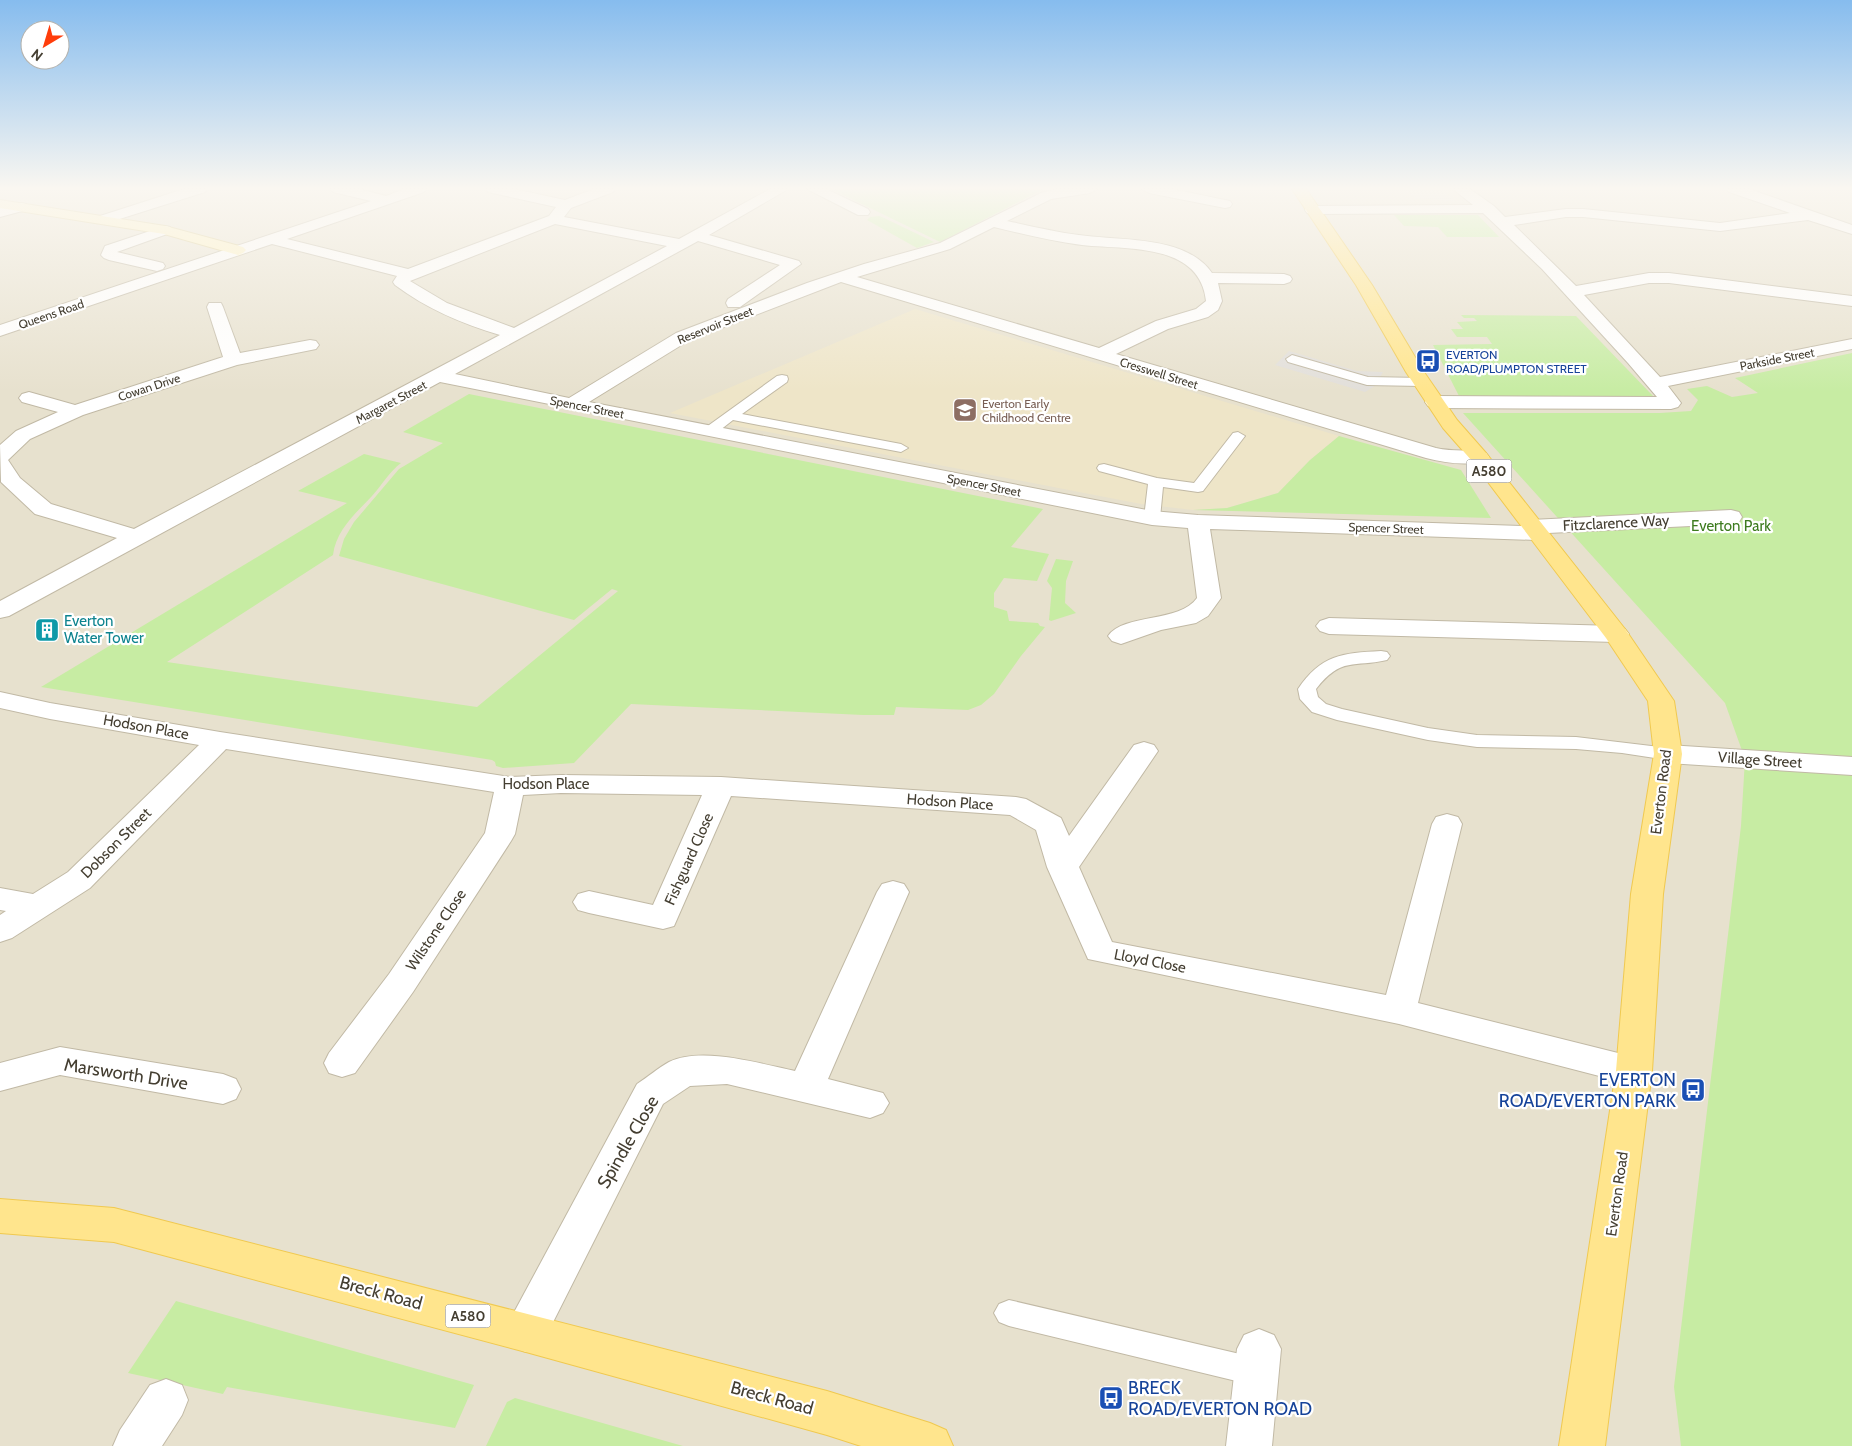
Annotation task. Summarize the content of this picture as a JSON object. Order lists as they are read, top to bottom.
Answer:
{
  "streets": {
    "main road": ["A580", "Everton Road", "Breck Road"],
    "street": [
      "Queens Road",
      "Reservoir Street",
      "Parkside Street",
      "Cresswell Street",
      "Cowan Drive",
      "Margaret Street",
      "Spencer Street",
      "Fitzclarence Way",
      "Hodson Place",
      "Village Street",
      "Dobson Street",
      "Fishguard Close",
      "Wilstone Close",
      "Lloyd Close",
      "Marsworth Drive",
      "Spindle Close"
    ]
  },
  "crossings": [
    ["Reservoir Street", "Cresswell Street"],
    ["Reservoir Street", "Spencer Street"],
    ["Cresswell Street", "Everton Road"],
    ["Margaret Street", "Spencer Street"],
    ["Spencer Street", "Fitzclarence Way"],
    ["Spencer Street", "Everton Road"],
    ["Fitzclarence Way", "Everton Road"],
    ["Hodson Place", "Dobson Street"],
    ["Hodson Place", "Fishguard Close"],
    ["Hodson Place", "Wilstone Close"],
    ["Hodson Place", "Lloyd Close"],
    ["Village Street", "Everton Road"],
    ["Everton Road", "Lloyd Close"],
    ["Spindle Close", "Breck Road"]
  ],
  "parks": ["Everton Park"],
  "places": {
    "bus stop": ["EVERTON ROAD/PLUMPTON STREET", "EVERTON ROAD/EVERTON PARK", "BRECK ROAD/EVERTON ROAD"],
    "school or university": ["Everton Early Childhood Centre"],
    "building": ["Everton Water Tower"]
  },
  "north": "bottom left"
}
